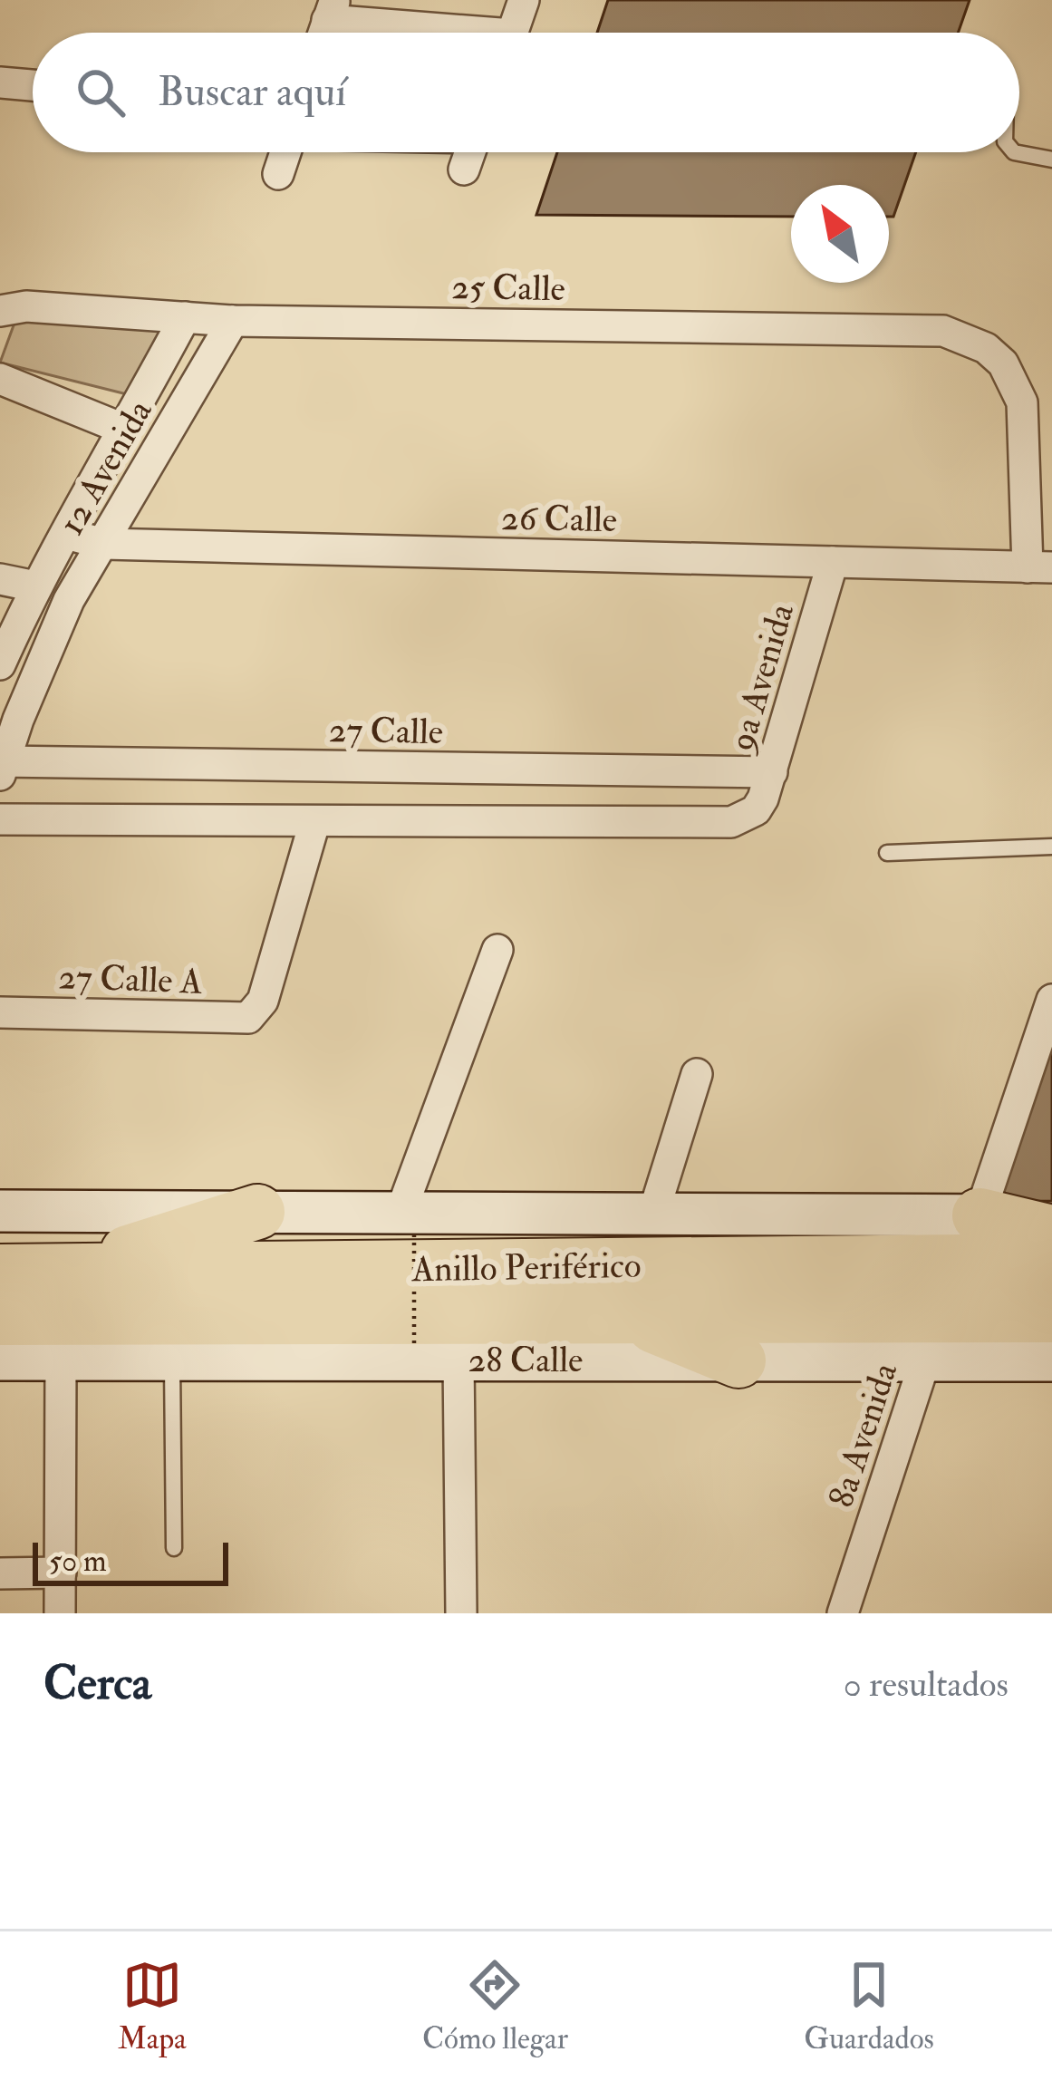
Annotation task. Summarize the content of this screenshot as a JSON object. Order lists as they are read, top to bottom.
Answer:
{
  "streets": {
    "highway": ["Anillo Periférico"],
    "street": [
      "25 Calle",
      "12 Avenida",
      "26 Calle",
      "9a Avenida",
      "27 Calle",
      "27 Calle A",
      "28 Calle",
      "8a Avenida"
    ]
  },
  "crossings": [
    ["25 Calle", "12 Avenida"],
    ["25 Calle", "26 Calle"],
    ["12 Avenida", "26 Calle"],
    ["12 Avenida", "27 Calle"],
    ["26 Calle", "9a Avenida"],
    ["9a Avenida", "27 Calle"],
    ["9a Avenida", "27 Calle A"],
    ["Anillo Periférico", "8a Avenida"],
    ["28 Calle", "8a Avenida"]
  ],
  "scale_bar": "50 m",
  "north": "top left",
  "page": {
    "search": "Buscar aquí",
    "scale": "50 m",
    "heading": ["Cerca", "0 resultados"],
    "nav": ["Mapa", "Cómo llegar", "Guardados"]
  }
}
